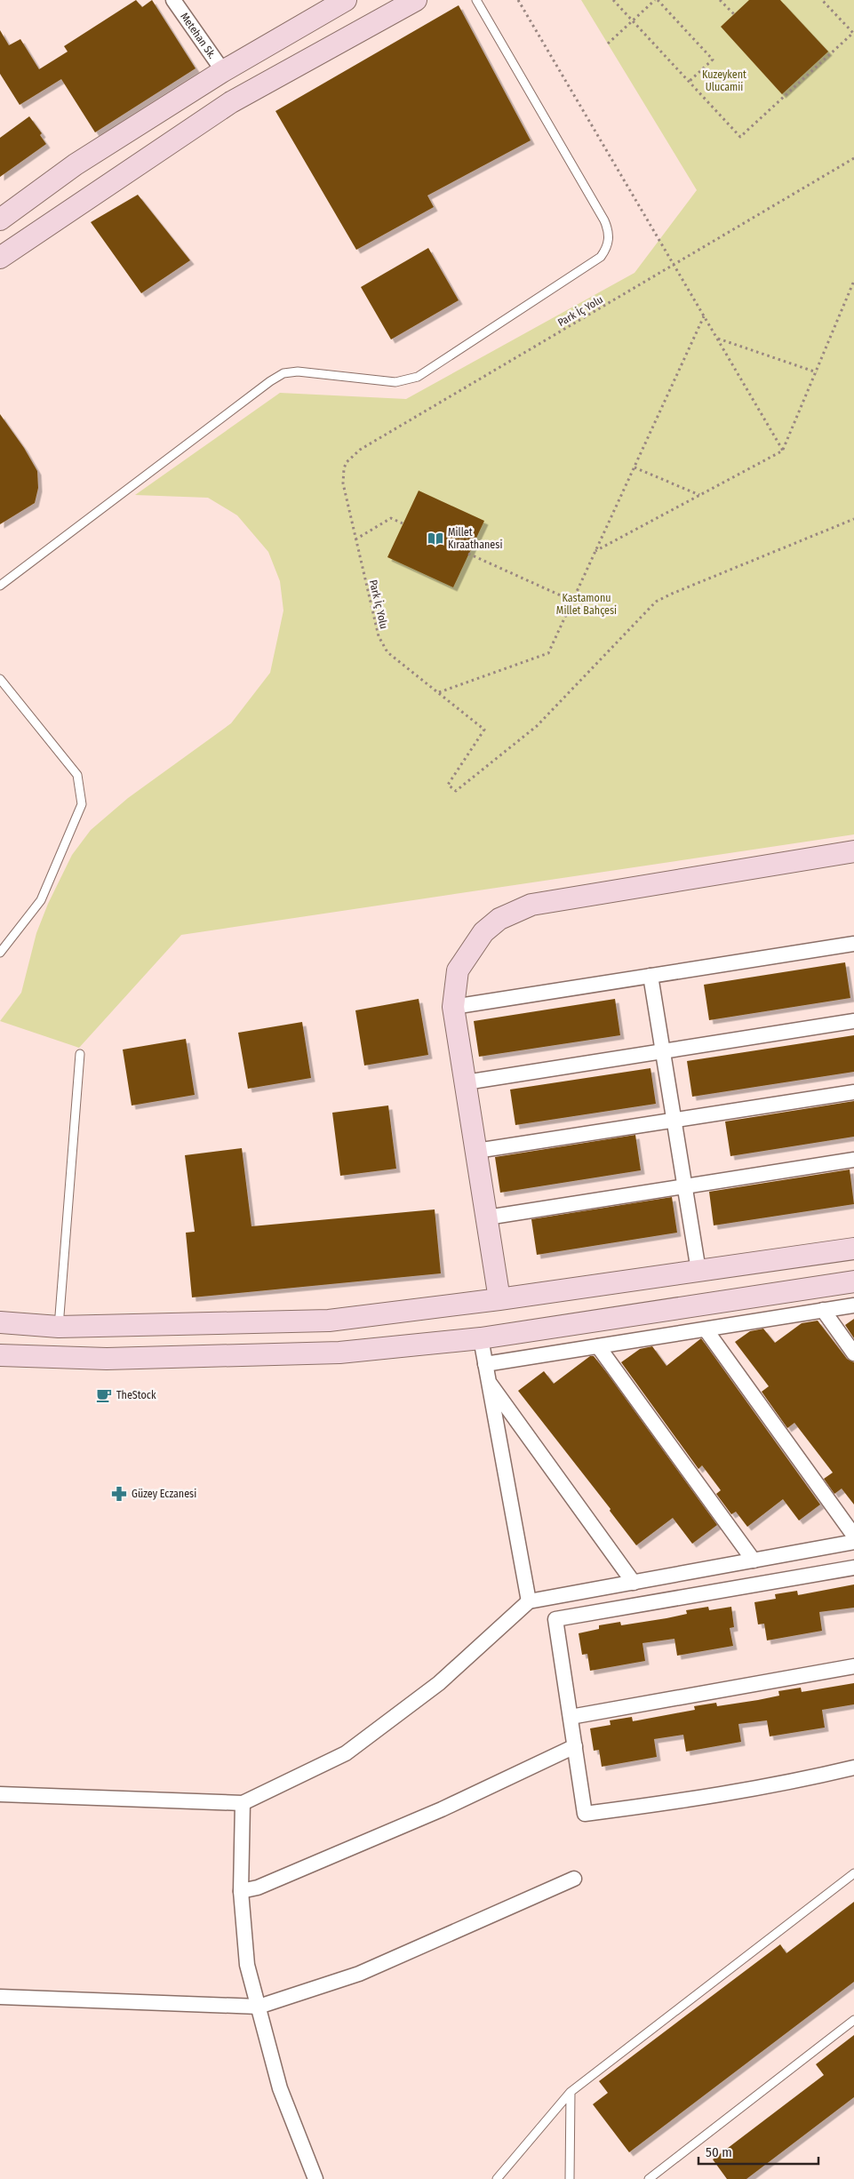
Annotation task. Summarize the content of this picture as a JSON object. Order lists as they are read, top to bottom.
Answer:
{
  "streets": {
    "street": ["Metehan Sk."],
    "path": ["Park İç Yolu"]
  },
  "parks": ["Kuzeykent Ulucamii", "Kastamonu Millet Bahçesi"],
  "places": {
    "library": ["Millet Kıraathanesi"],
    "cafe": ["TheStock"],
    "pharmacy": ["Güzey Eczanesi"]
  },
  "scale_bar": "50 m"
}
